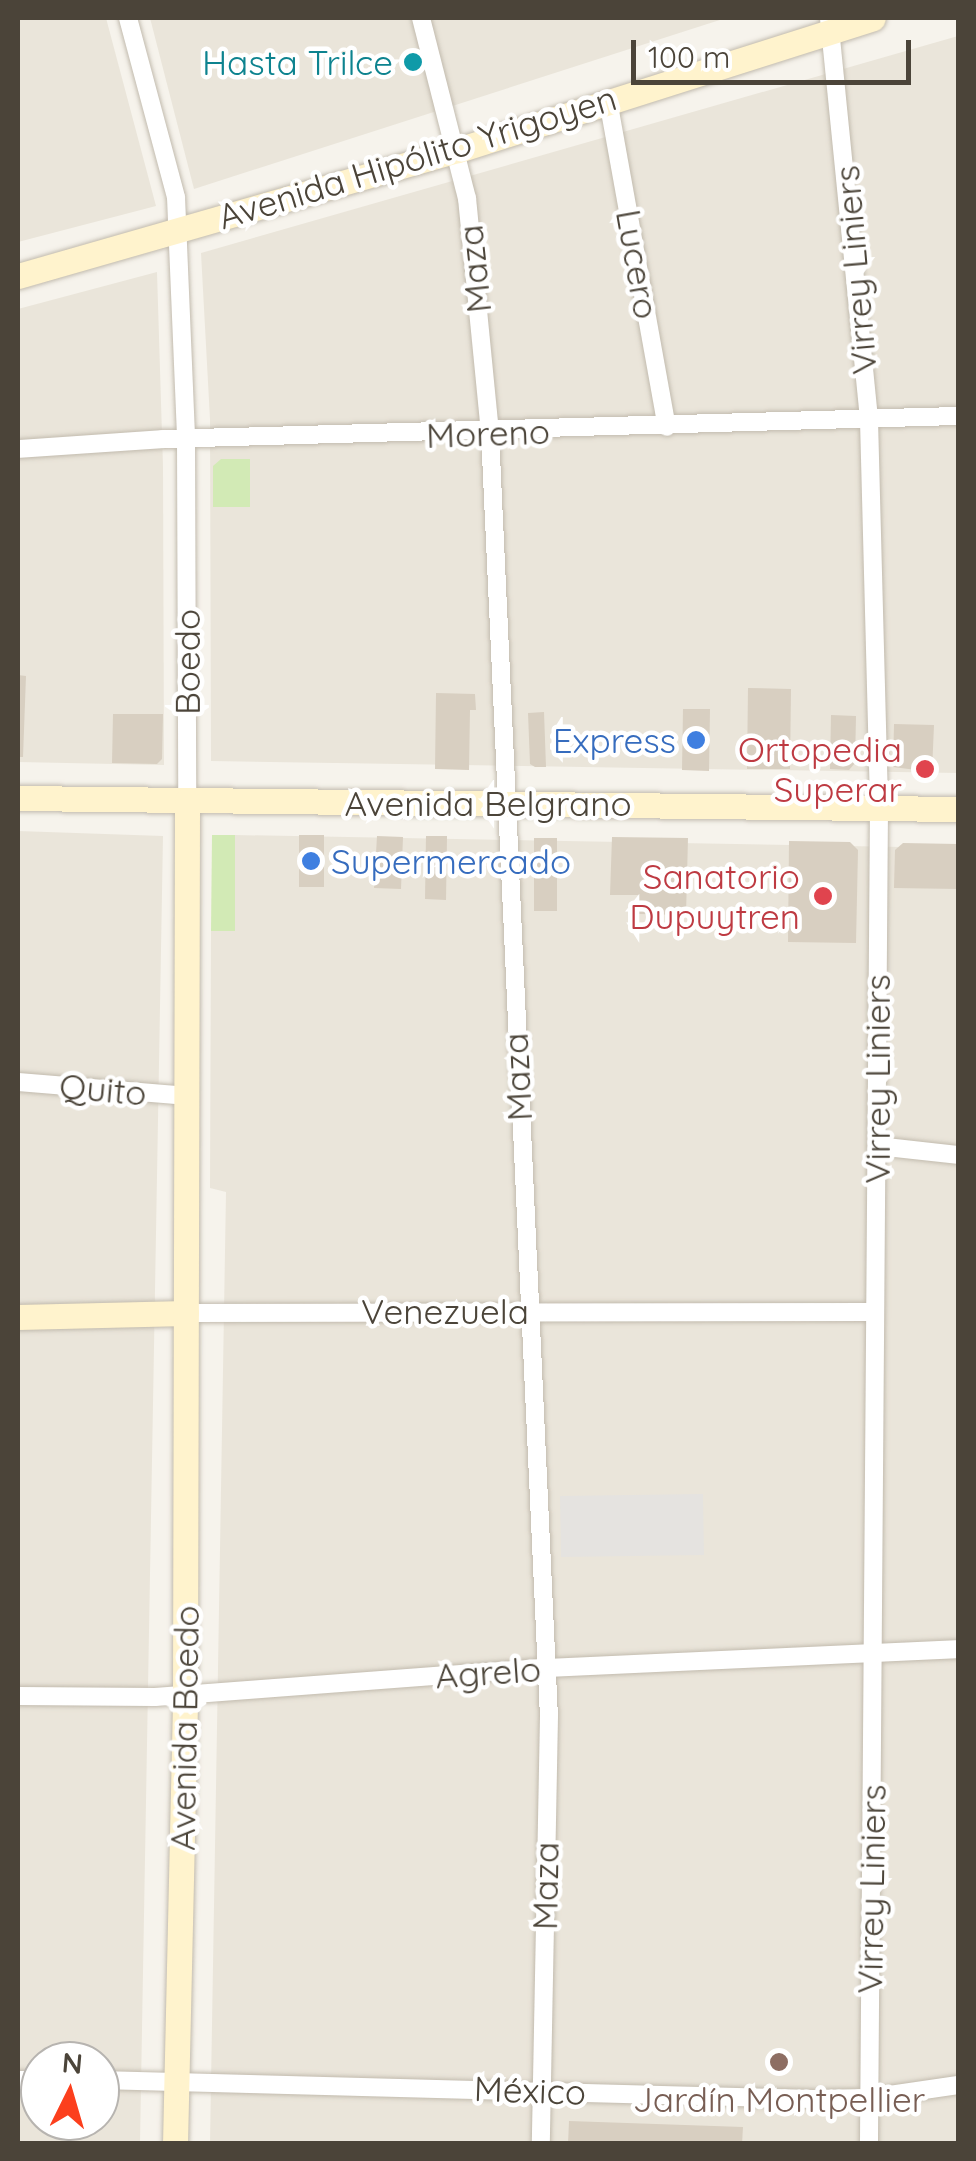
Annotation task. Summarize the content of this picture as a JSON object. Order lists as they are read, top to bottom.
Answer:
{
  "streets": {
    "main road": [
      "Avenida Hipólito Yrigoyen",
      "Boedo",
      "Avenida Belgrano",
      "Venezuela",
      "Avenida Boedo"
    ],
    "street": [
      "Lucero",
      "Maza",
      "Virrey Liniers",
      "Moreno",
      "Quito",
      "Agrelo",
      "México"
    ]
  },
  "crossings": [
    ["Avenida Hipólito Yrigoyen", "Lucero"],
    ["Avenida Hipólito Yrigoyen", "Maza"],
    ["Avenida Hipólito Yrigoyen", "Virrey Liniers"],
    ["Avenida Hipólito Yrigoyen", "Boedo"],
    ["Lucero", "Moreno"],
    ["Maza", "Moreno"],
    ["Maza", "Avenida Belgrano"],
    ["Maza", "Venezuela"],
    ["Maza", "Agrelo"],
    ["Maza", "México"],
    ["Virrey Liniers", "Moreno"],
    ["Virrey Liniers", "Avenida Belgrano"],
    ["Virrey Liniers", "Venezuela"],
    ["Virrey Liniers", "Agrelo"],
    ["Virrey Liniers", "México"],
    ["Moreno", "Boedo"],
    ["Boedo", "Avenida Belgrano"],
    ["Boedo", "Quito"],
    ["Boedo", "Venezuela"],
    ["Boedo", "Avenida Boedo"],
    ["Venezuela", "Avenida Boedo"],
    ["Agrelo", "Avenida Boedo"],
    ["Avenida Boedo", "México"]
  ],
  "places": [
    "Hasta Trilce",
    "Express",
    "Ortopedia Superar",
    "Supermercado",
    "Sanatorio Dupuytren",
    "Jardín Montpellier"
  ],
  "scale_bar": "100 m",
  "north": "top"
}
